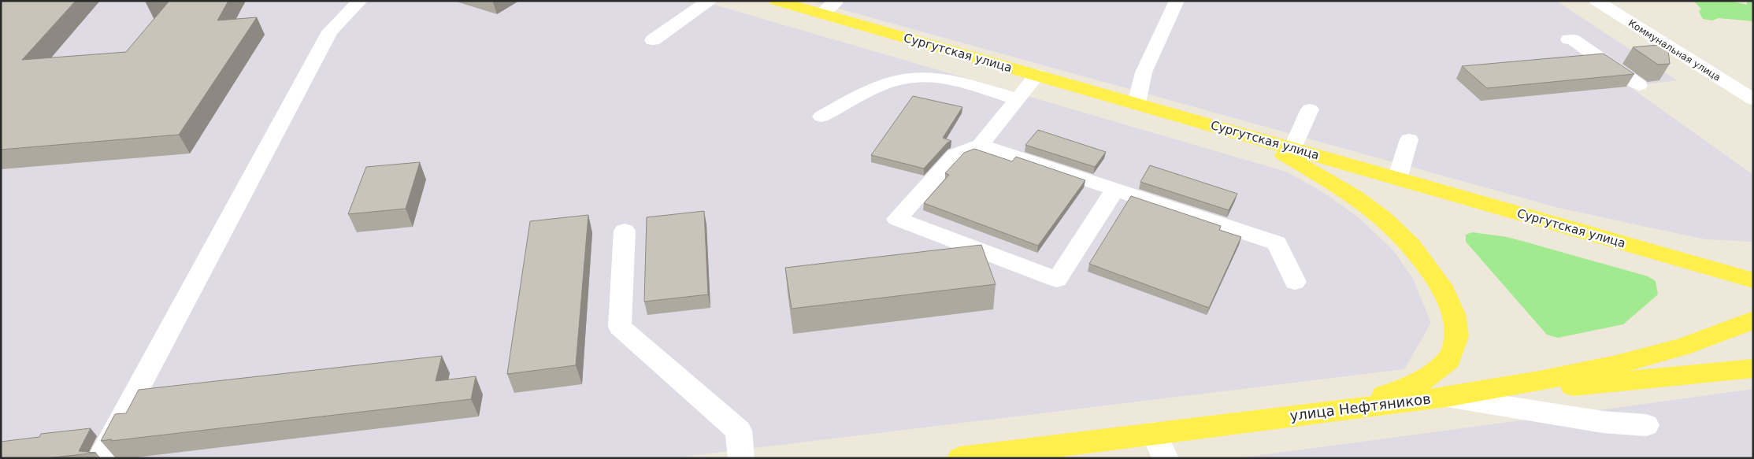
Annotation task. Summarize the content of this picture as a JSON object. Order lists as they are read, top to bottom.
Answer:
{
  "streets": {
    "main road": ["Сургутская улица", "улица Нефтяников"],
    "street": ["Коммунальная улица"]
  }
}
